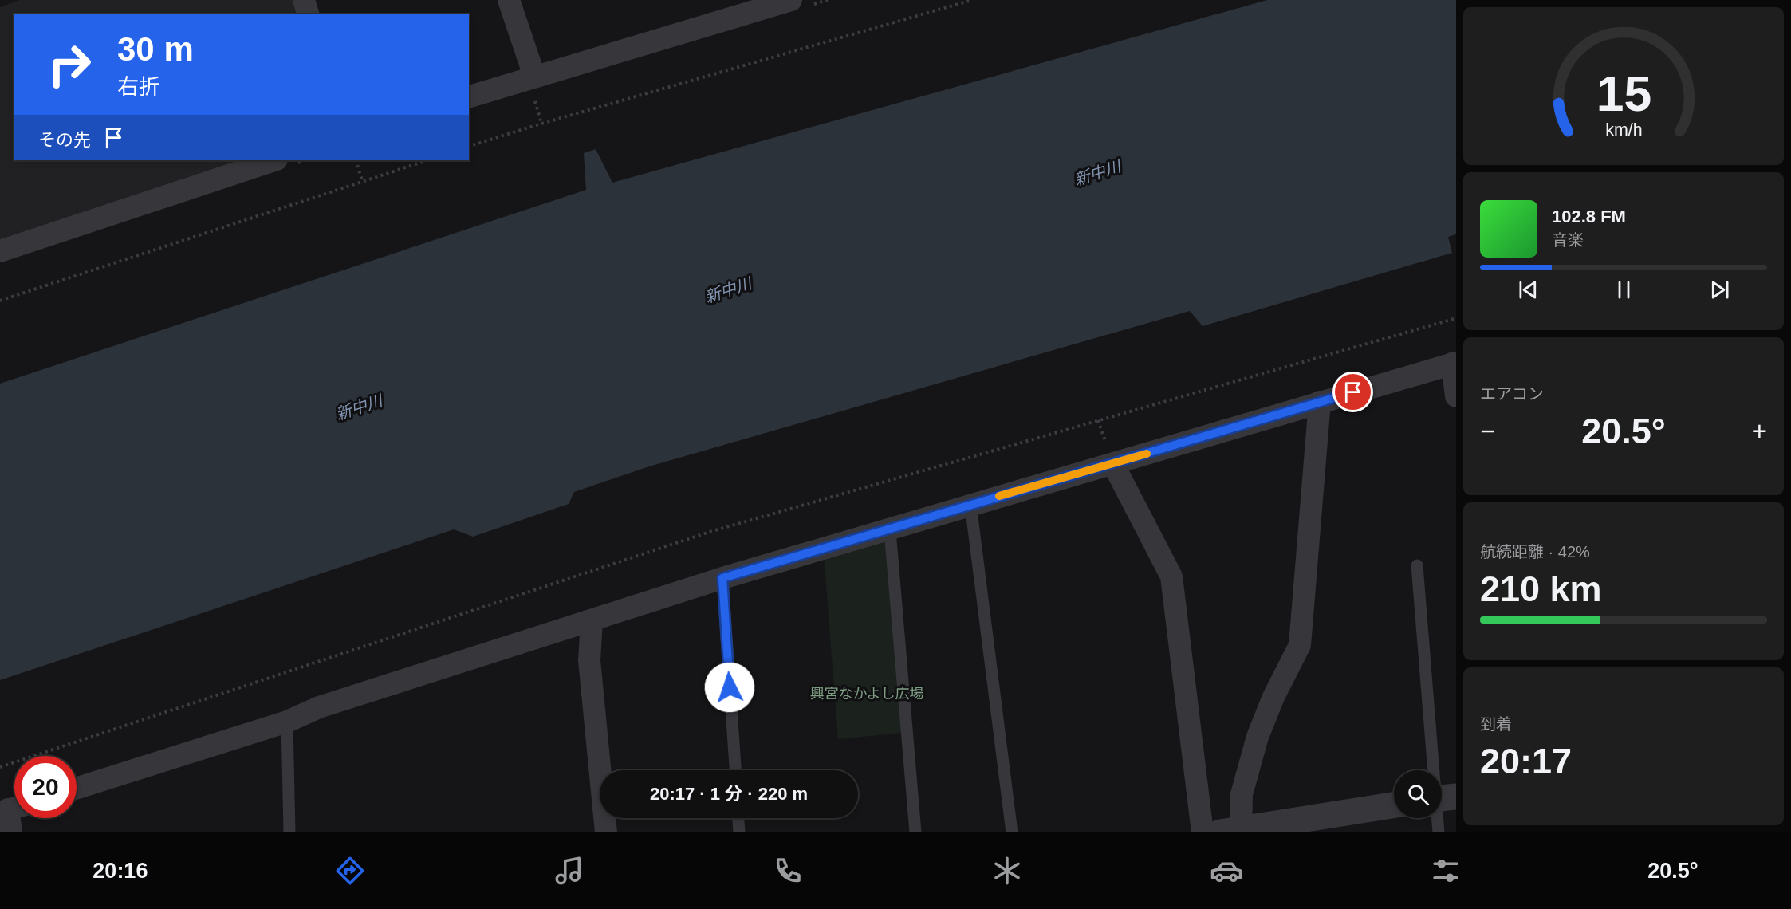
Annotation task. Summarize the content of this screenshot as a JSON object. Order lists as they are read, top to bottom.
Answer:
{
  "water": ["新中川"],
  "parks": ["興宮なかよし広場"],
  "page": {
    "turn": ["30 m", "右折"],
    "then": "その先",
    "song": ["102.8 FM", "音楽"],
    "tile": [
      "エアコン",
      ["航続距離 · 42%", "210 km"],
      ["到着", "20:17"]
    ],
    "heat": ["−", "20.5°", "+"],
    "limit": "20",
    "trip": "20:17 · 1 分 · 220 m",
    "tabs": ["20:16", "20.5°"],
    "gauge": ["15", "km/h"]
  }
}
